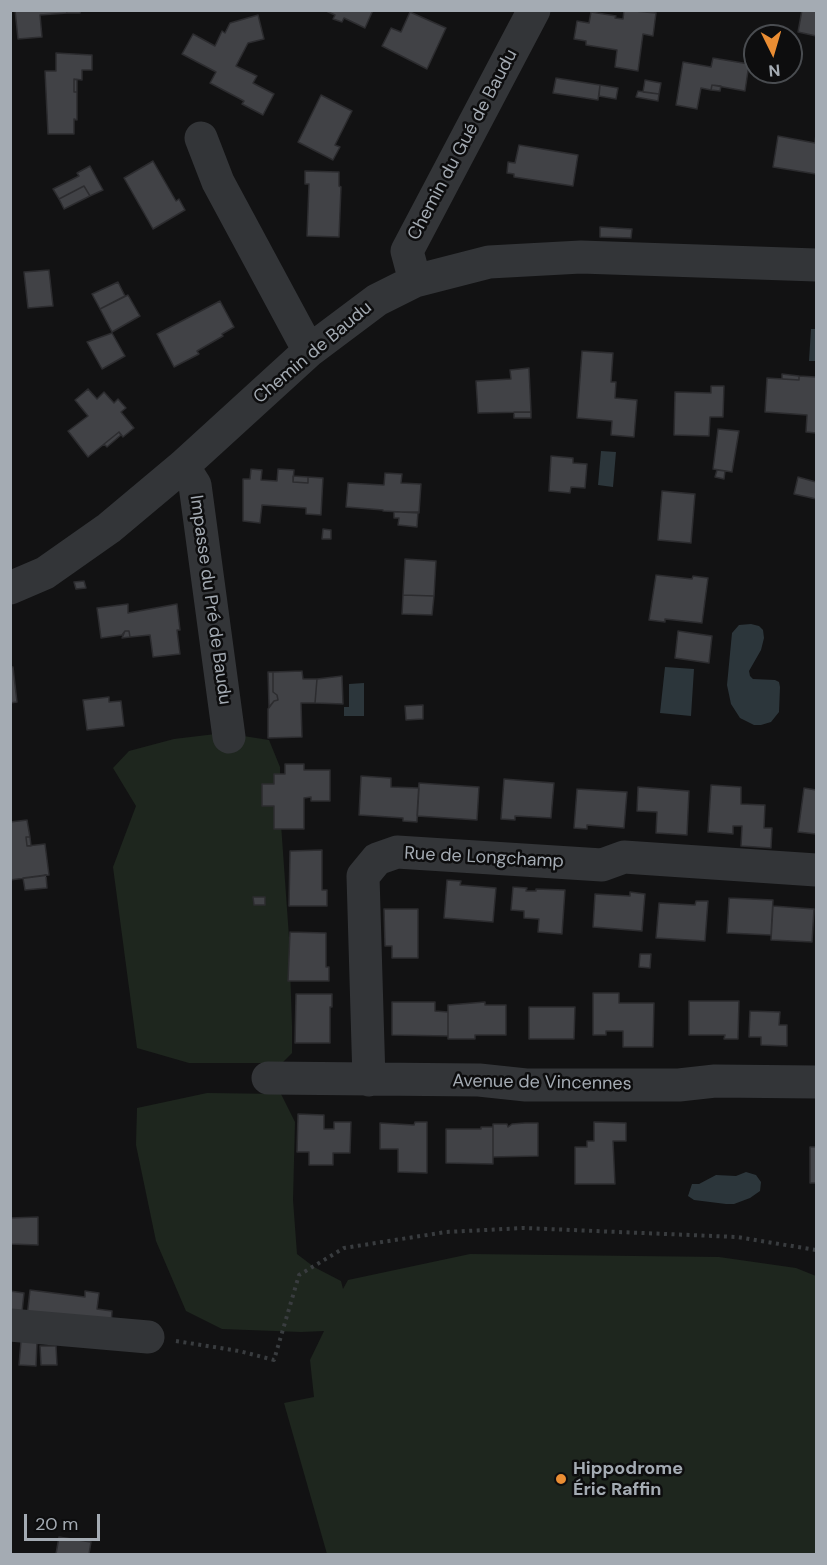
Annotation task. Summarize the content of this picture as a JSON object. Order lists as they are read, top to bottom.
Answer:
{
  "streets": {
    "street": [
      "Chemin du Gué de Baudu",
      "Chemin de Baudu",
      "Impasse du Pré de Baudu",
      "Rue de Longchamp",
      "Avenue de Vincennes"
    ]
  },
  "crossings": [
    ["Chemin du Gué de Baudu", "Chemin de Baudu"],
    ["Chemin de Baudu", "Impasse du Pré de Baudu"],
    ["Rue de Longchamp", "Avenue de Vincennes"]
  ],
  "places": ["Hippodrome Éric Raffin"],
  "scale_bar": "20 m",
  "north": "bottom"
}
